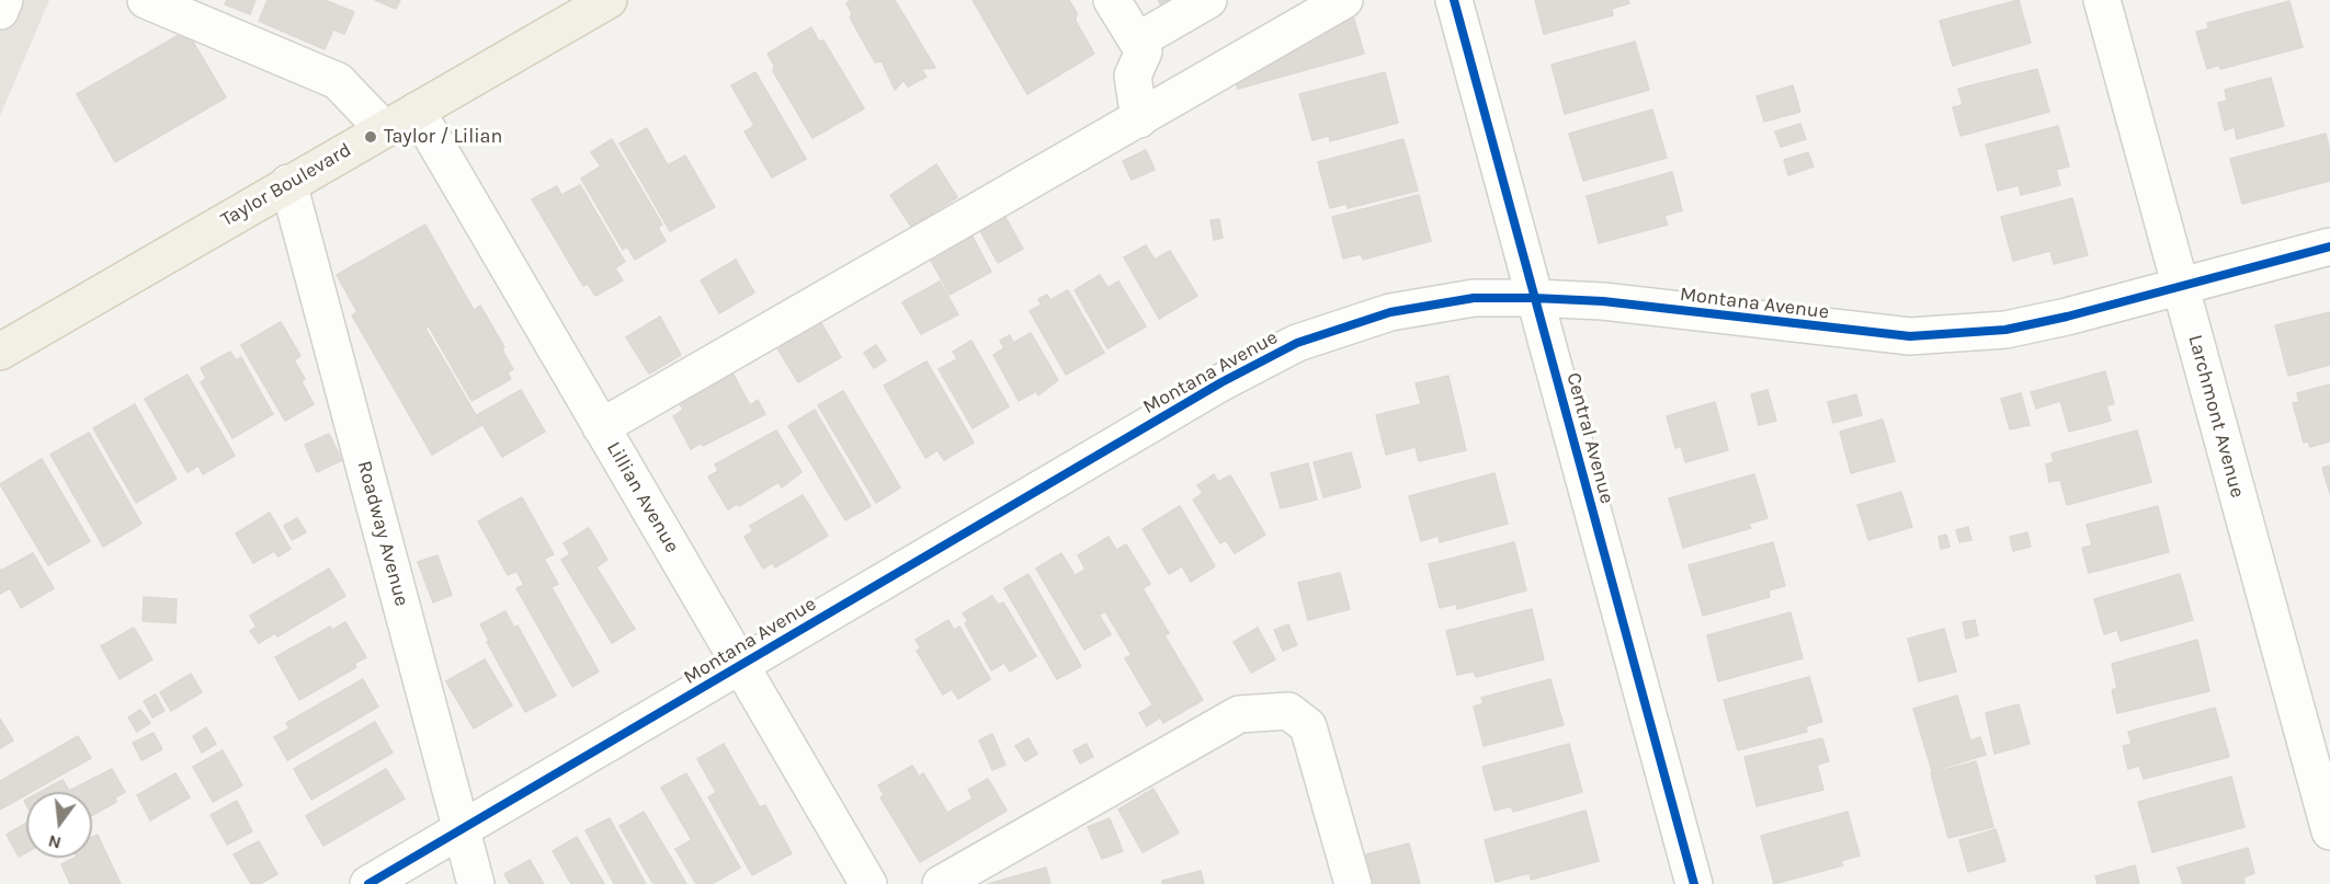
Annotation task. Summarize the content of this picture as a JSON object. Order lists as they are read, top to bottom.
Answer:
{
  "streets": {
    "main road": ["Taylor Boulevard"],
    "street": [
      "Montana Avenue",
      "Larchmont Avenue",
      "Central Avenue",
      "Lillian Avenue",
      "Roadway Avenue"
    ]
  },
  "crossings": [
    ["Taylor Boulevard", "Lillian Avenue"],
    ["Taylor Boulevard", "Roadway Avenue"],
    ["Montana Avenue", "Larchmont Avenue"],
    ["Montana Avenue", "Central Avenue"],
    ["Montana Avenue", "Lillian Avenue"],
    ["Montana Avenue", "Roadway Avenue"]
  ],
  "places": ["Taylor / Lilian"],
  "north": "bottom"
}
